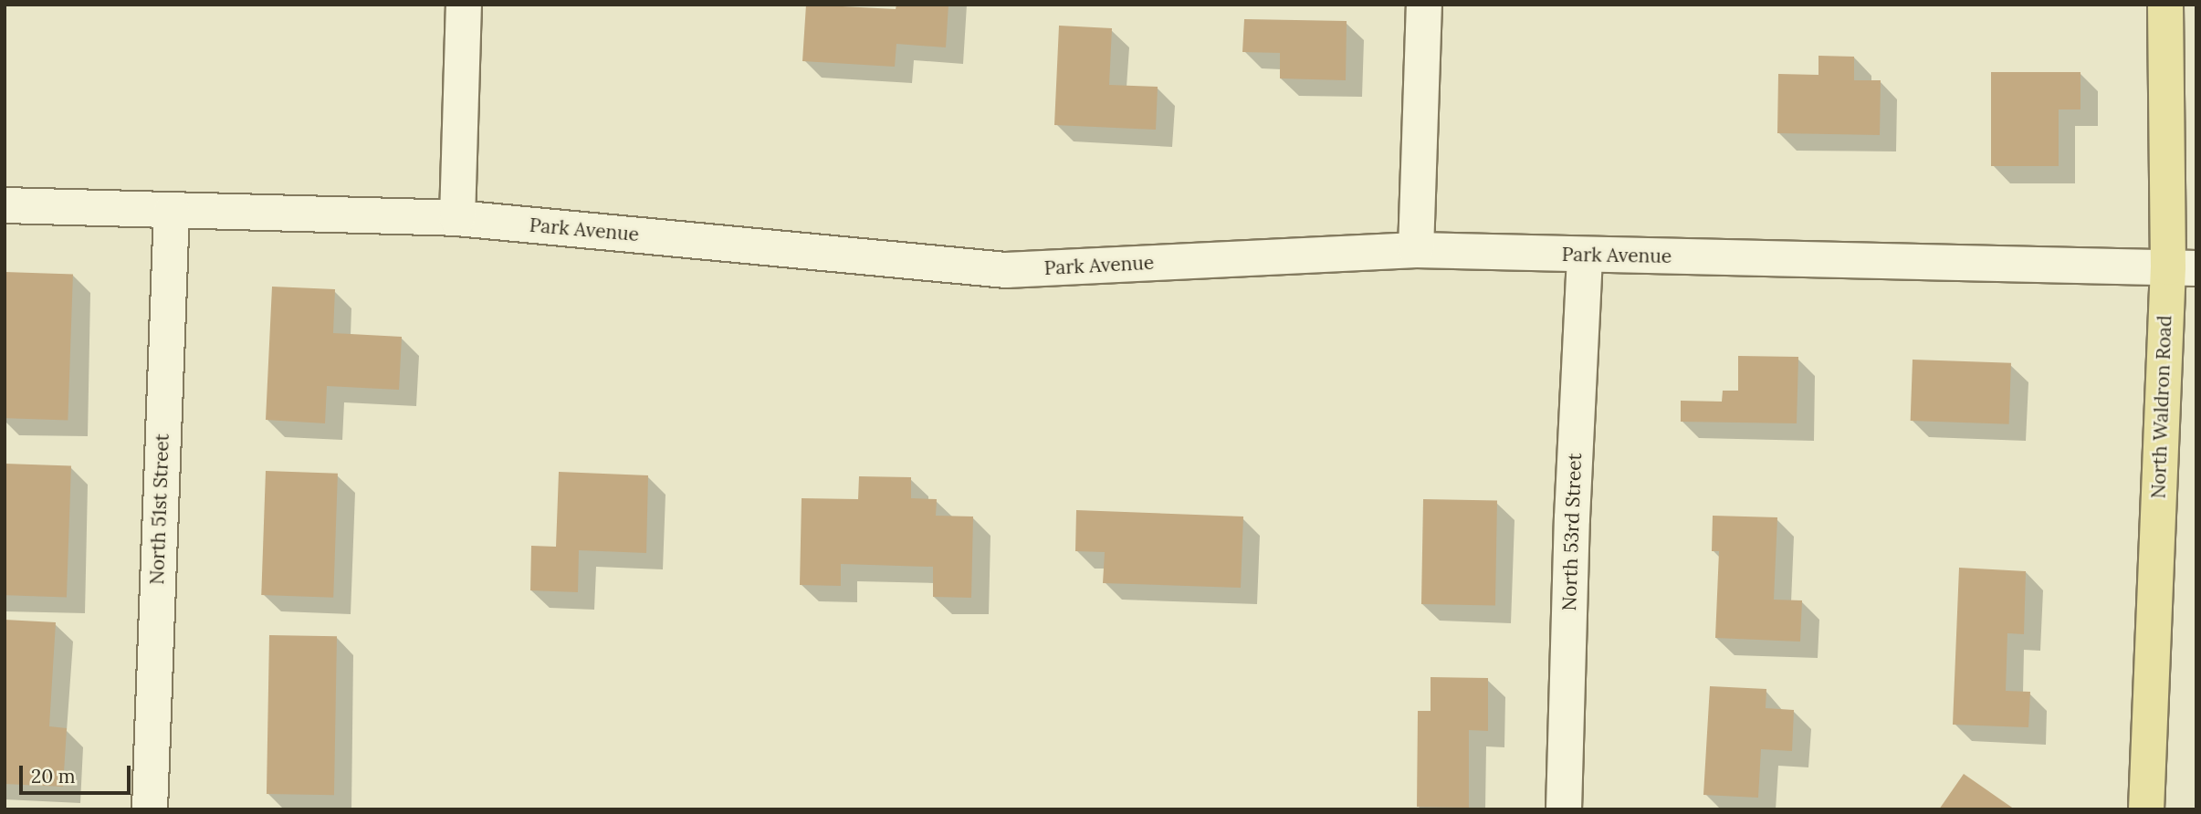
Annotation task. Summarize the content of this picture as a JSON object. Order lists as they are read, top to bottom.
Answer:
{
  "streets": {
    "main road": ["North Waldron Road"],
    "street": ["Park Avenue", "North 51st Street", "North 53rd Street"]
  },
  "crossings": [
    ["Park Avenue", "North Waldron Road"],
    ["Park Avenue", "North 51st Street"],
    ["Park Avenue", "North 53rd Street"]
  ],
  "scale_bar": "20 m"
}
